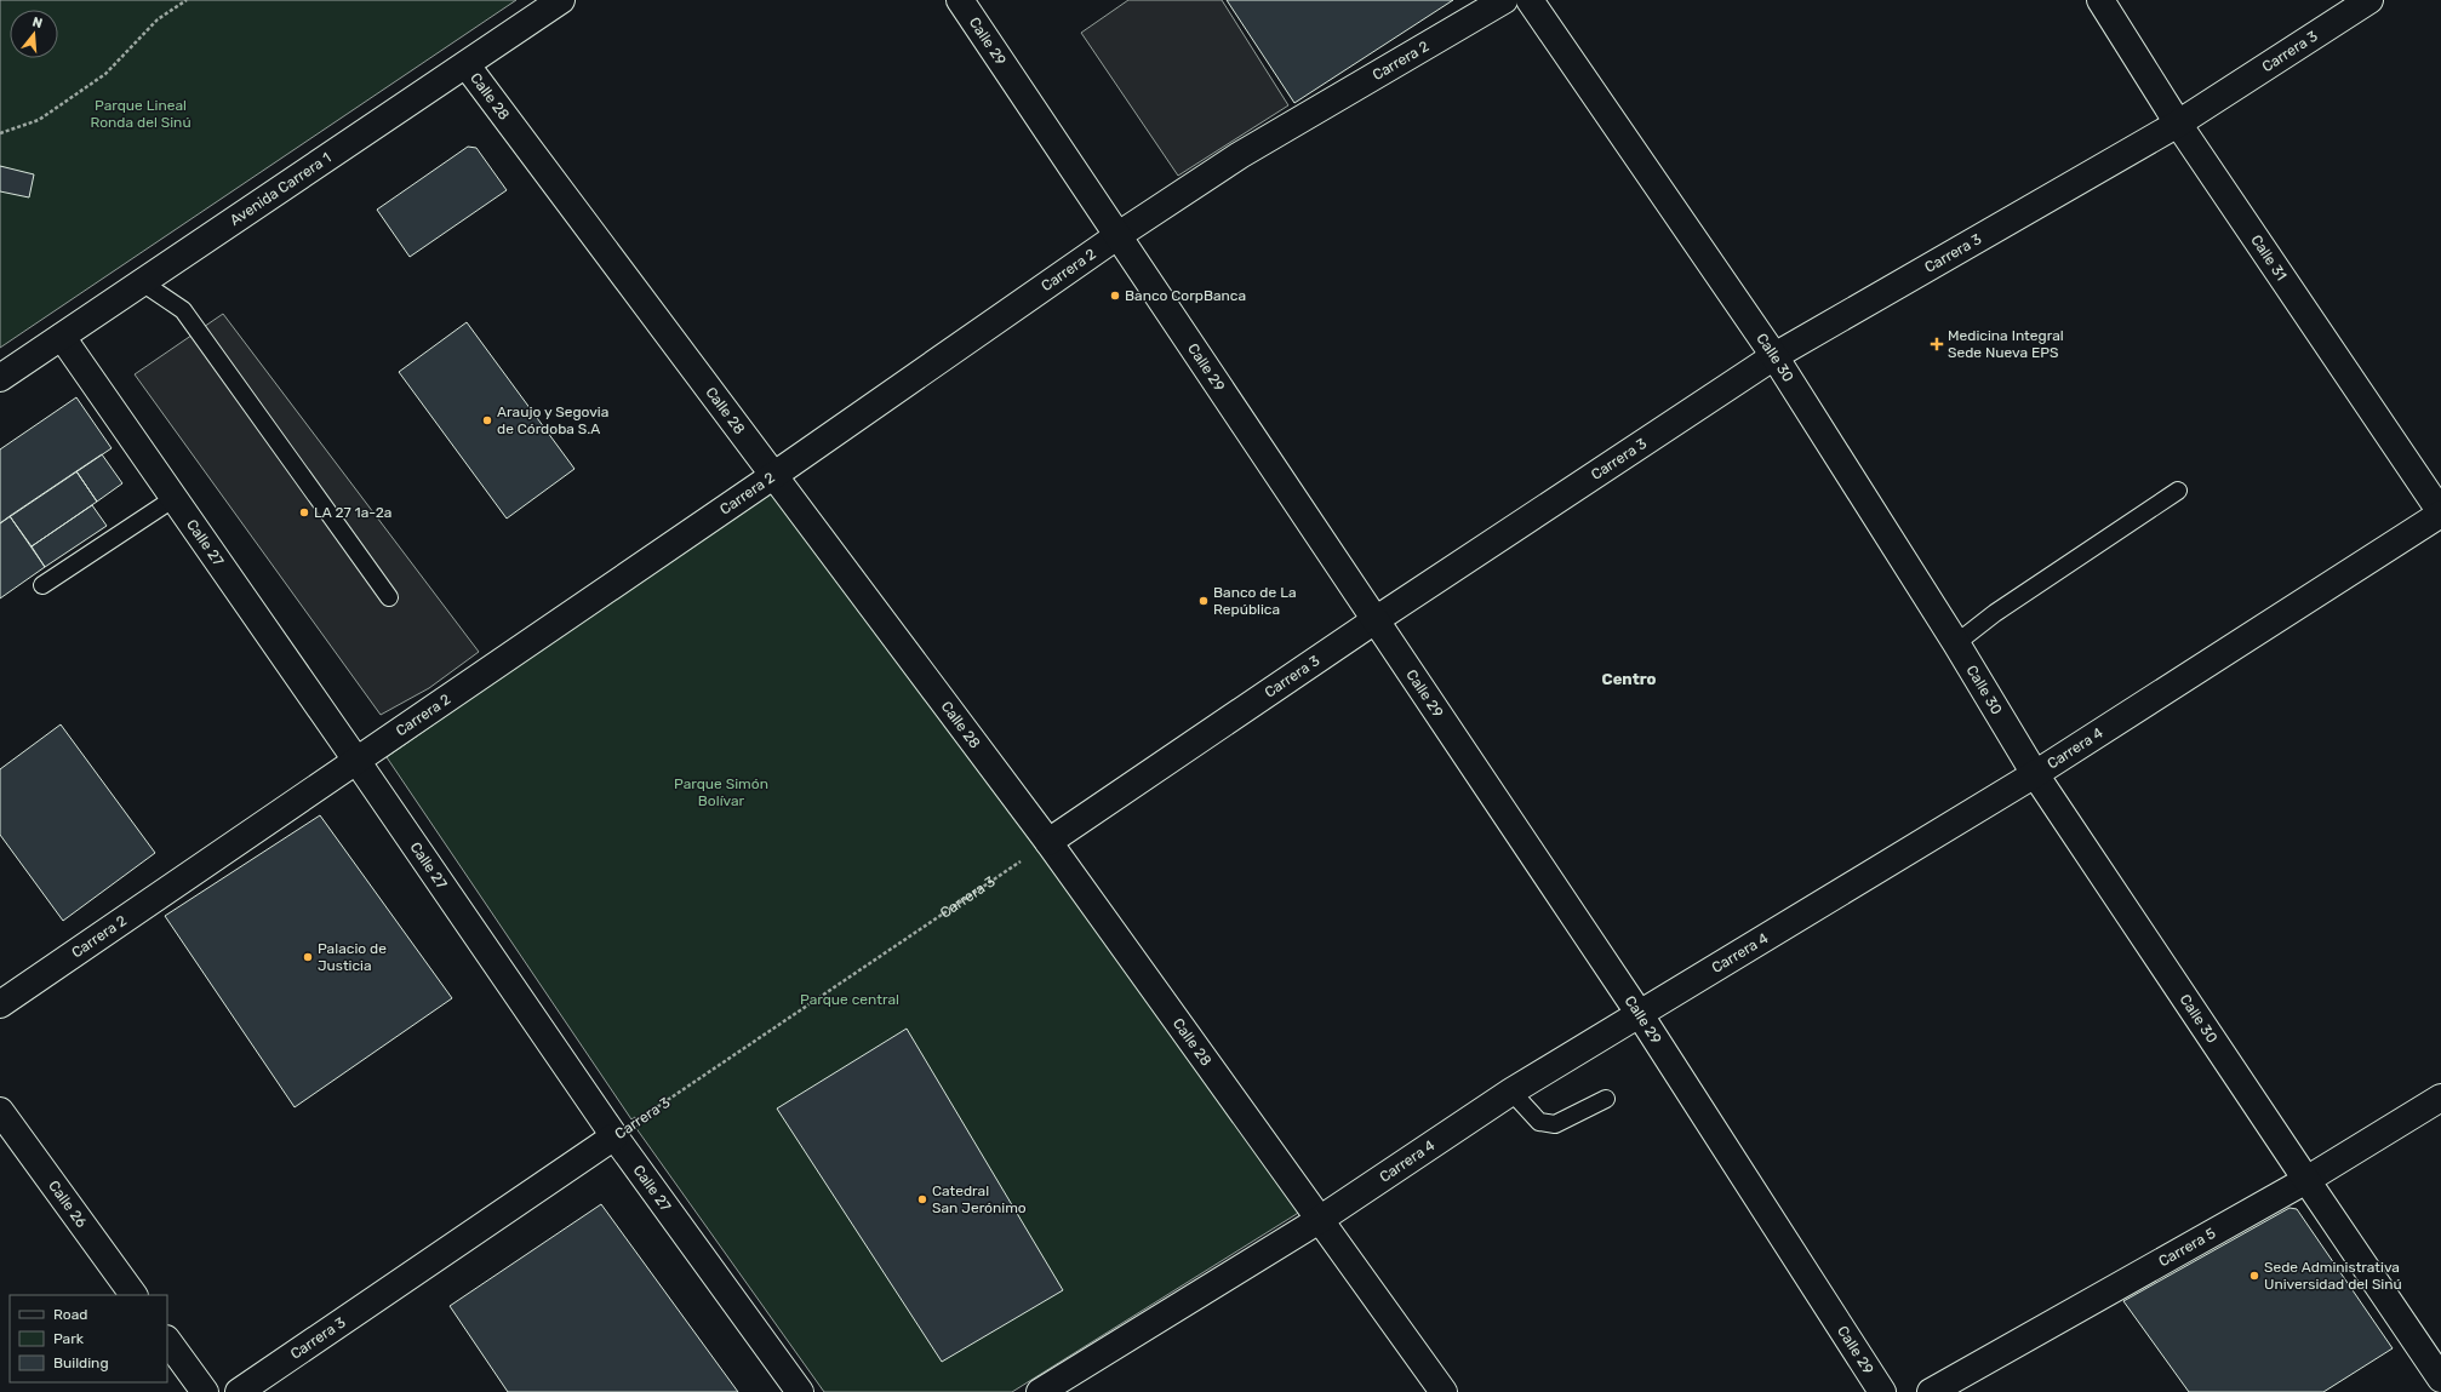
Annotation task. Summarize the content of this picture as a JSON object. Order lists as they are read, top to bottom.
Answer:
{
  "streets": {
    "street": [
      "Calle 29",
      "Carrera 3",
      "Carrera 2",
      "Calle 28",
      "Avenida Carrera 1",
      "Calle 31",
      "Calle 30",
      "Calle 27",
      "Carrera 4",
      "Calle 26",
      "Carrera 5"
    ]
  },
  "crossings": [
    ["Calle 29", "Carrera 3"],
    ["Calle 29", "Carrera 2"],
    ["Calle 29", "Carrera 4"],
    ["Carrera 3", "Calle 28"],
    ["Carrera 3", "Calle 31"],
    ["Carrera 3", "Calle 30"],
    ["Carrera 3", "Calle 27"],
    ["Carrera 2", "Calle 28"],
    ["Carrera 2", "Calle 27"],
    ["Calle 28", "Avenida Carrera 1"],
    ["Calle 28", "Carrera 4"],
    ["Avenida Carrera 1", "Calle 27"],
    ["Calle 31", "Carrera 4"],
    ["Calle 30", "Carrera 4"],
    ["Calle 30", "Carrera 5"]
  ],
  "districts": ["Centro"],
  "parks": ["Parque Lineal Ronda del Sinú", "Parque Simón Bolívar", "Parque central"],
  "places": {
    "other": [
      "Banco CorpBanca",
      "Araujo y Segovia de Córdoba S.A",
      "LA 27 1a-2a",
      "Banco de La República",
      "Palacio de Justicia",
      "Catedral San Jerónimo",
      "Sede Administrativa Universidad del Sinú"
    ],
    "health": ["Medicina Integral Sede Nueva EPS"]
  },
  "legend": ["Road", "Park", "Building"],
  "north": "top"
}
